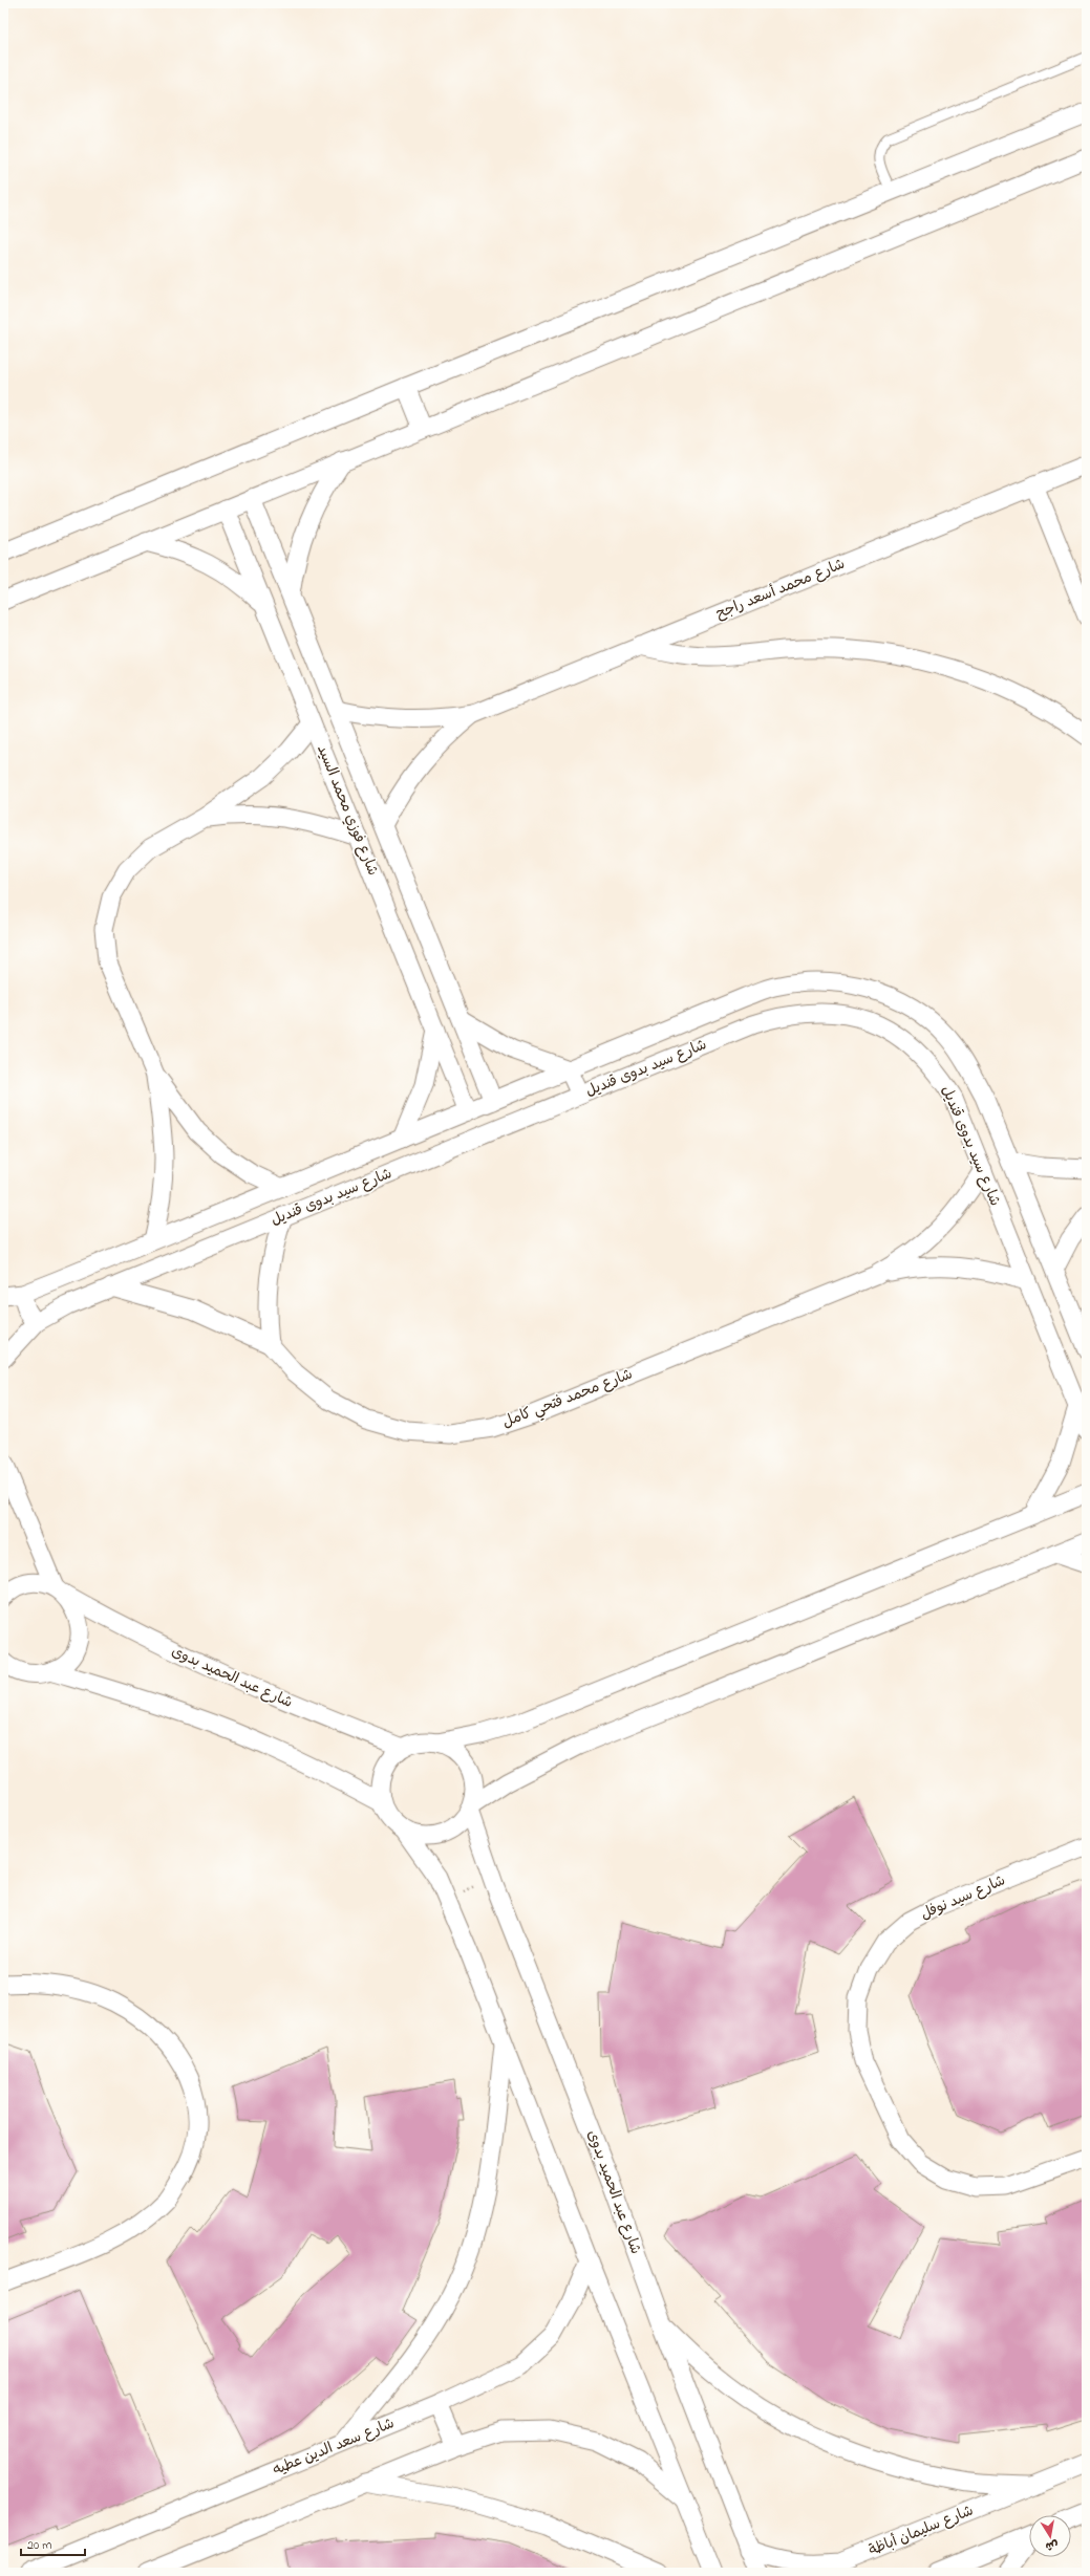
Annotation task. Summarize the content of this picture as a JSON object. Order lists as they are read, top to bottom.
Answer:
{
  "streets": {
    "street": [
      "شارع محمد أسعد راجح",
      "شارع فوزي محمد السيد",
      "شارع سيد بدوى قنديل",
      "شارع محمد فتحي كامل",
      "شارع عبد الحميد بدوى",
      "شارع سيد نوفل",
      "شارع سعد الدين عطيه",
      "شارع سليمان أباظة"
    ]
  },
  "crossings": [
    ["شارع محمد أسعد راجح", "شارع فوزي محمد السيد"],
    ["شارع فوزي محمد السيد", "شارع سيد بدوى قنديل"],
    ["شارع سيد بدوى قنديل", "شارع محمد فتحي كامل"],
    ["شارع عبد الحميد بدوى", "شارع سليمان أباظة"]
  ],
  "scale_bar": "20 m",
  "north": "bottom"
}
